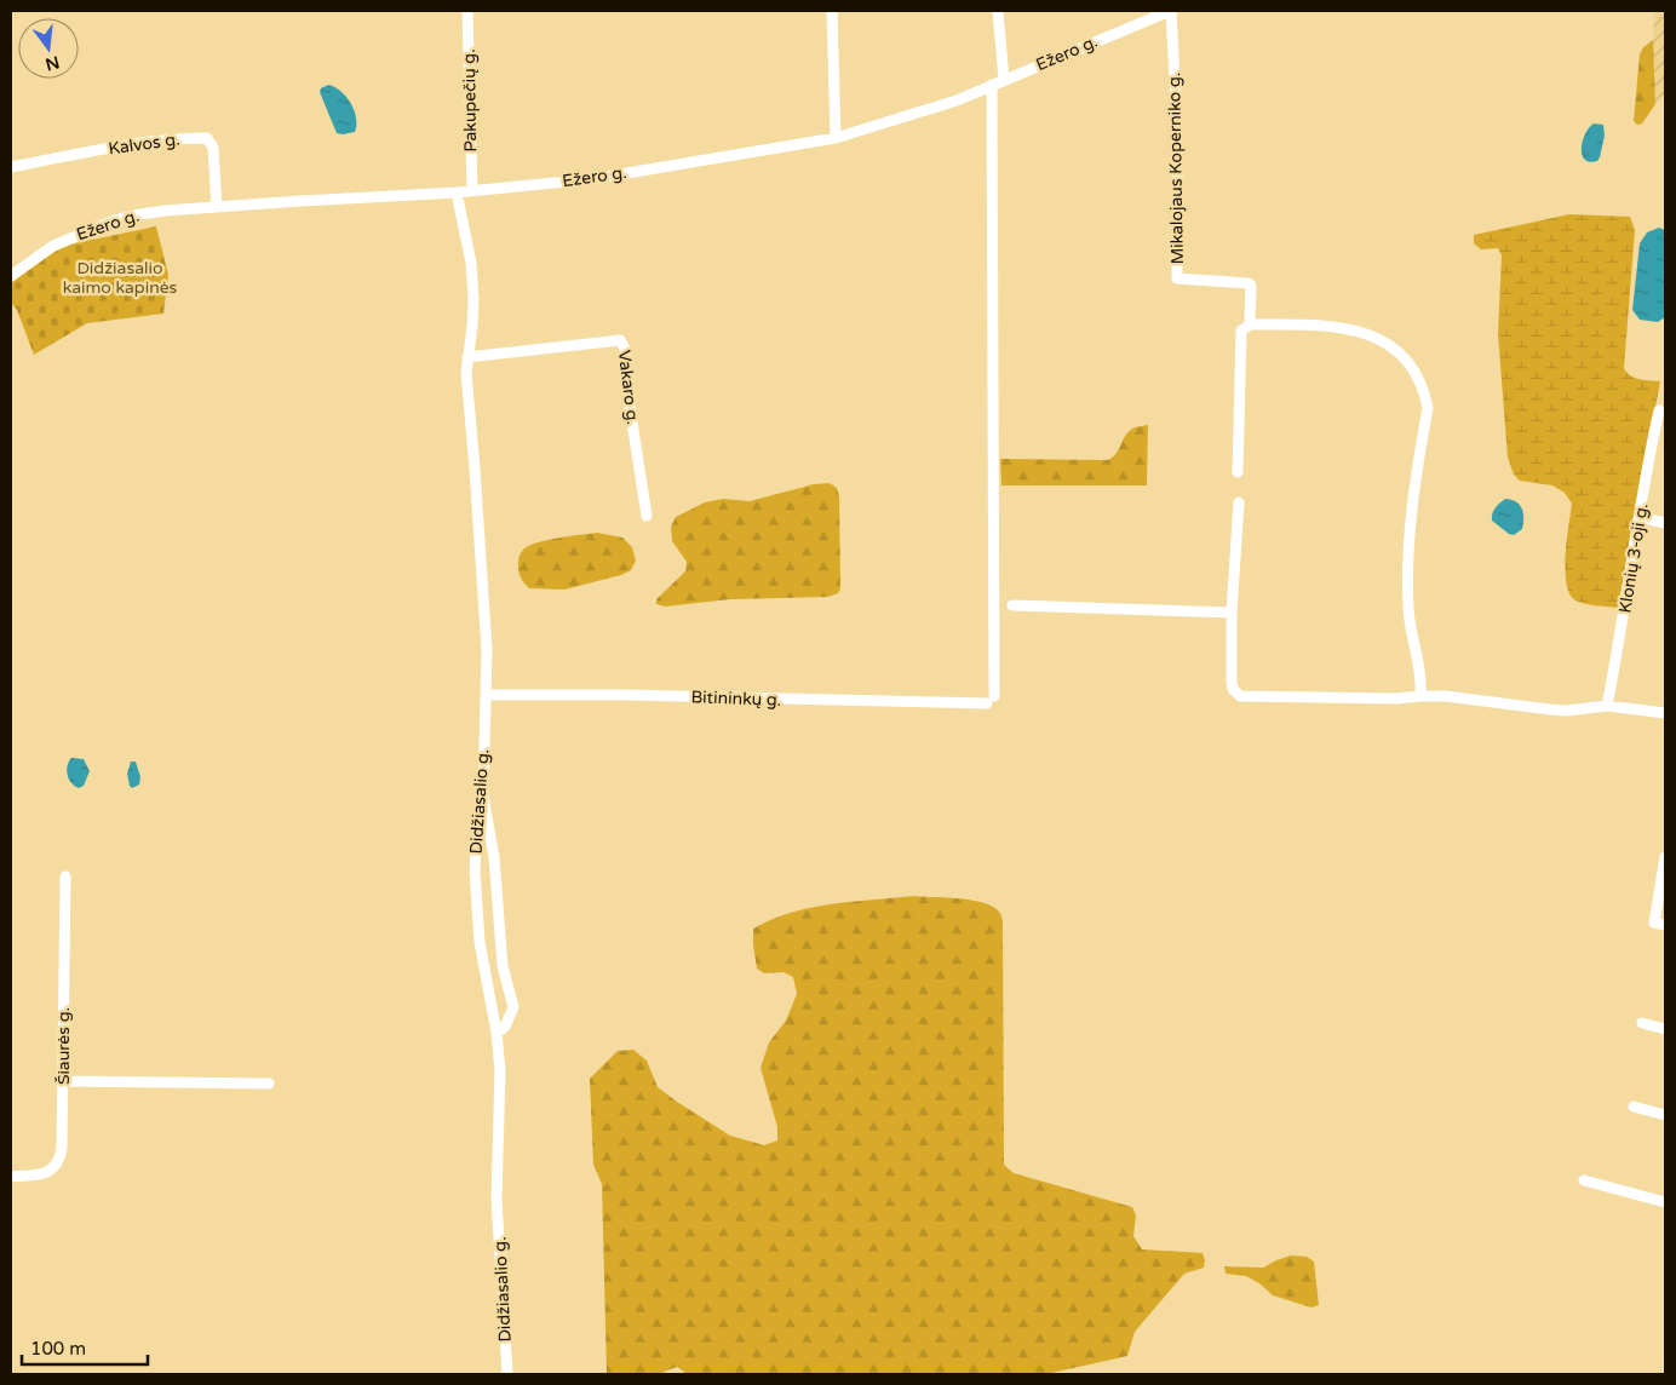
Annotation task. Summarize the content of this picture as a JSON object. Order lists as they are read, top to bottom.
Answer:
{
  "streets": {
    "street": [
      "Ežero g.",
      "Pakupečių g.",
      "Kalvos g.",
      "Mikalojaus Koperniko g.",
      "Vakaro g.",
      "Klonių 3-oji g.",
      "Bitininkų g.",
      "Didžiasalio g.",
      "Šiaurės g."
    ]
  },
  "crossings": [
    ["Ežero g.", "Pakupečių g."],
    ["Ežero g.", "Kalvos g."],
    ["Ežero g.", "Mikalojaus Koperniko g."],
    ["Ežero g.", "Bitininkų g."],
    ["Ežero g.", "Didžiasalio g."],
    ["Vakaro g.", "Didžiasalio g."],
    ["Bitininkų g.", "Didžiasalio g."]
  ],
  "parks": ["Didžiasalio kaimo kapinės"],
  "scale_bar": "100 m",
  "north": "bottom"
}
